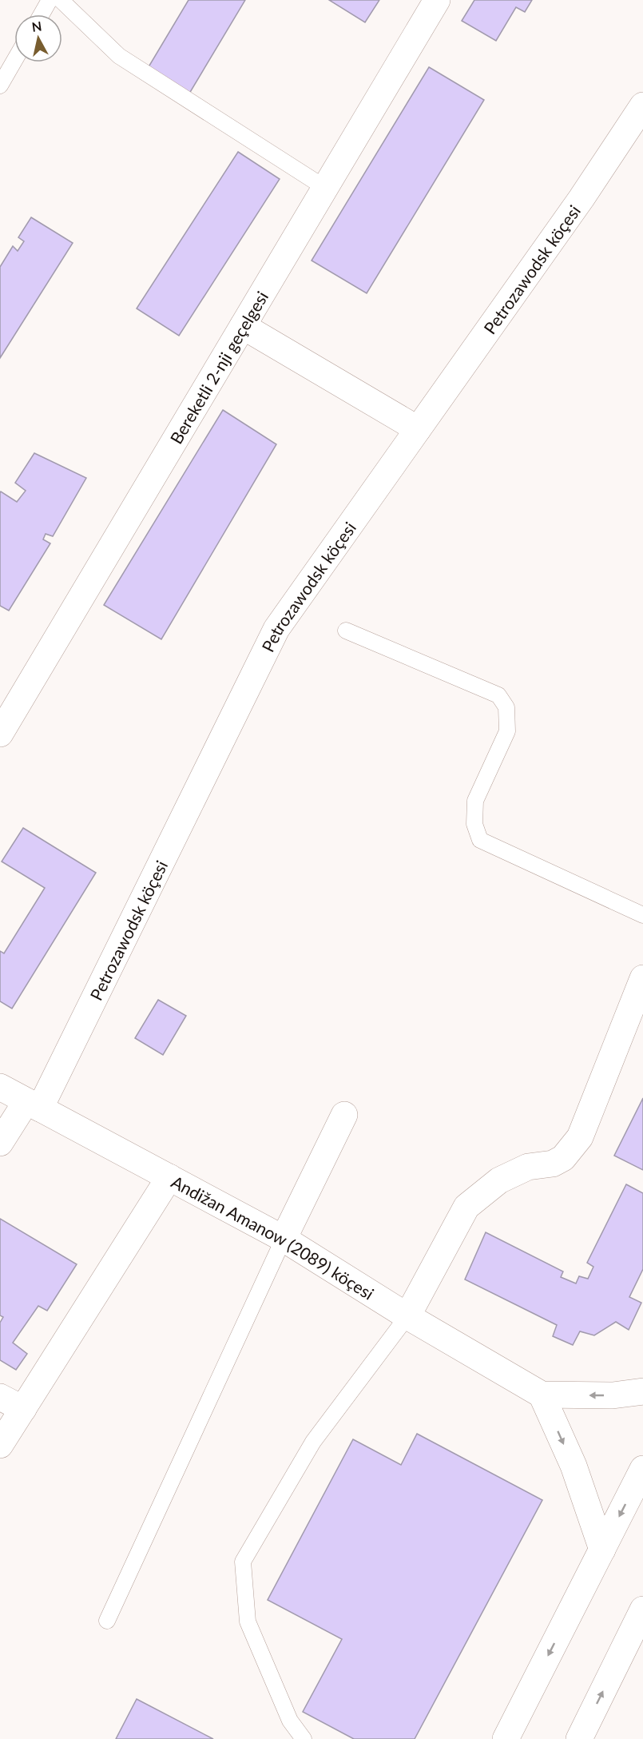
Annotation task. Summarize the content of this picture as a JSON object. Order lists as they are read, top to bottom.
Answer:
{
  "streets": {
    "street": ["Petrozawodsk köçesi", "Bereketli 2-nji geçelgesi", "Andižan Amanow (2089) köçesi"]
  },
  "crossings": [
    ["Petrozawodsk köçesi", "Andižan Amanow (2089) köçesi"]
  ],
  "north": "top"
}
